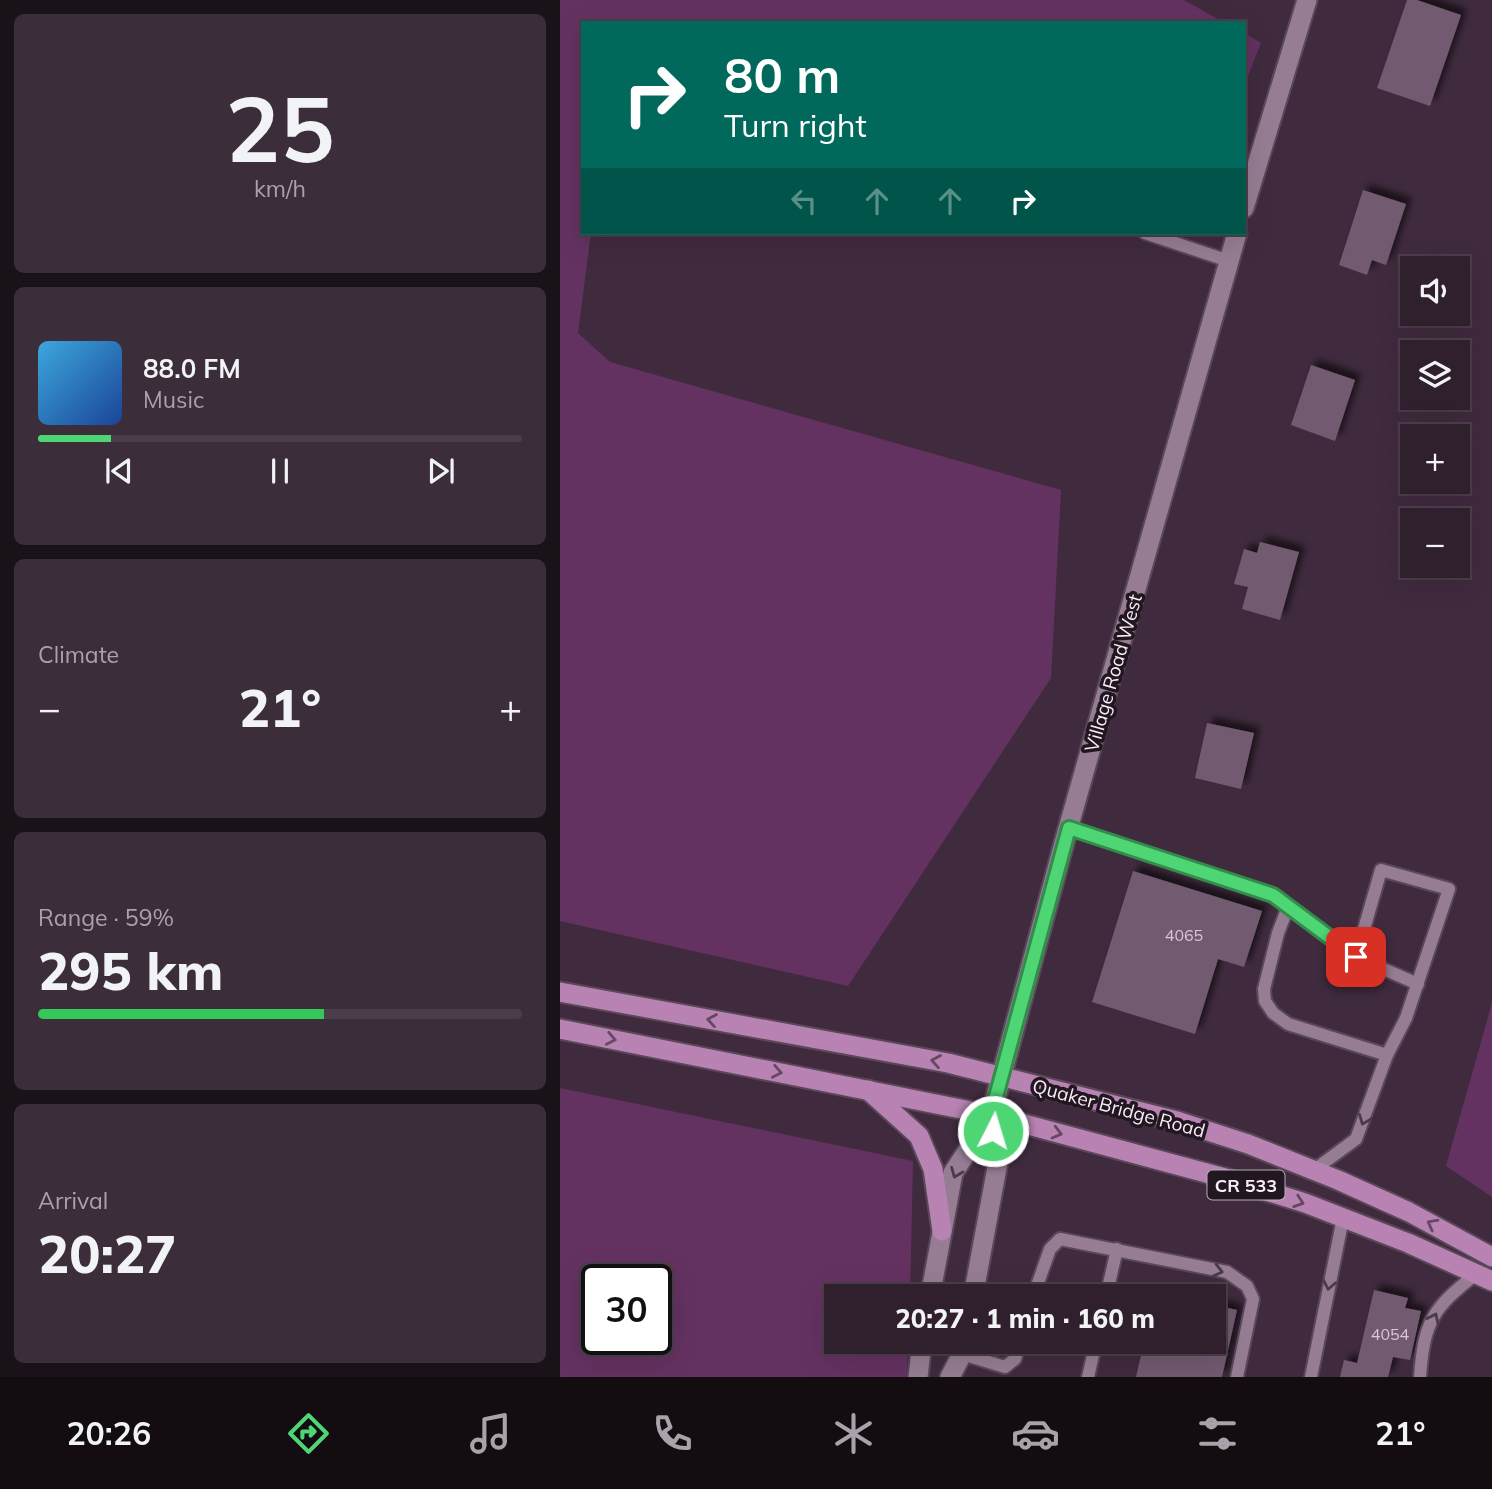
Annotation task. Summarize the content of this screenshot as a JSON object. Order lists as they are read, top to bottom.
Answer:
{
  "streets": {
    "main road": ["Village Road West", "Quaker Bridge Road", "CR 533"]
  },
  "crossings": [
    ["Village Road West", "Quaker Bridge Road"]
  ],
  "house_numbers": ["4065", "4054"],
  "page": {
    "tile": [
      ["25", "km/h"],
      "Climate",
      ["Range · 59%", "295 km"],
      ["Arrival", "20:27"]
    ],
    "turn": ["80 m", "Turn right"],
    "map_buttons": ["+", "−"],
    "song": ["88.0 FM", "Music"],
    "heat": ["−", "21°", "+"],
    "limit": "30",
    "trip": "20:27 · 1 min · 160 m",
    "tabs": ["20:26", "21°"]
  }
}
